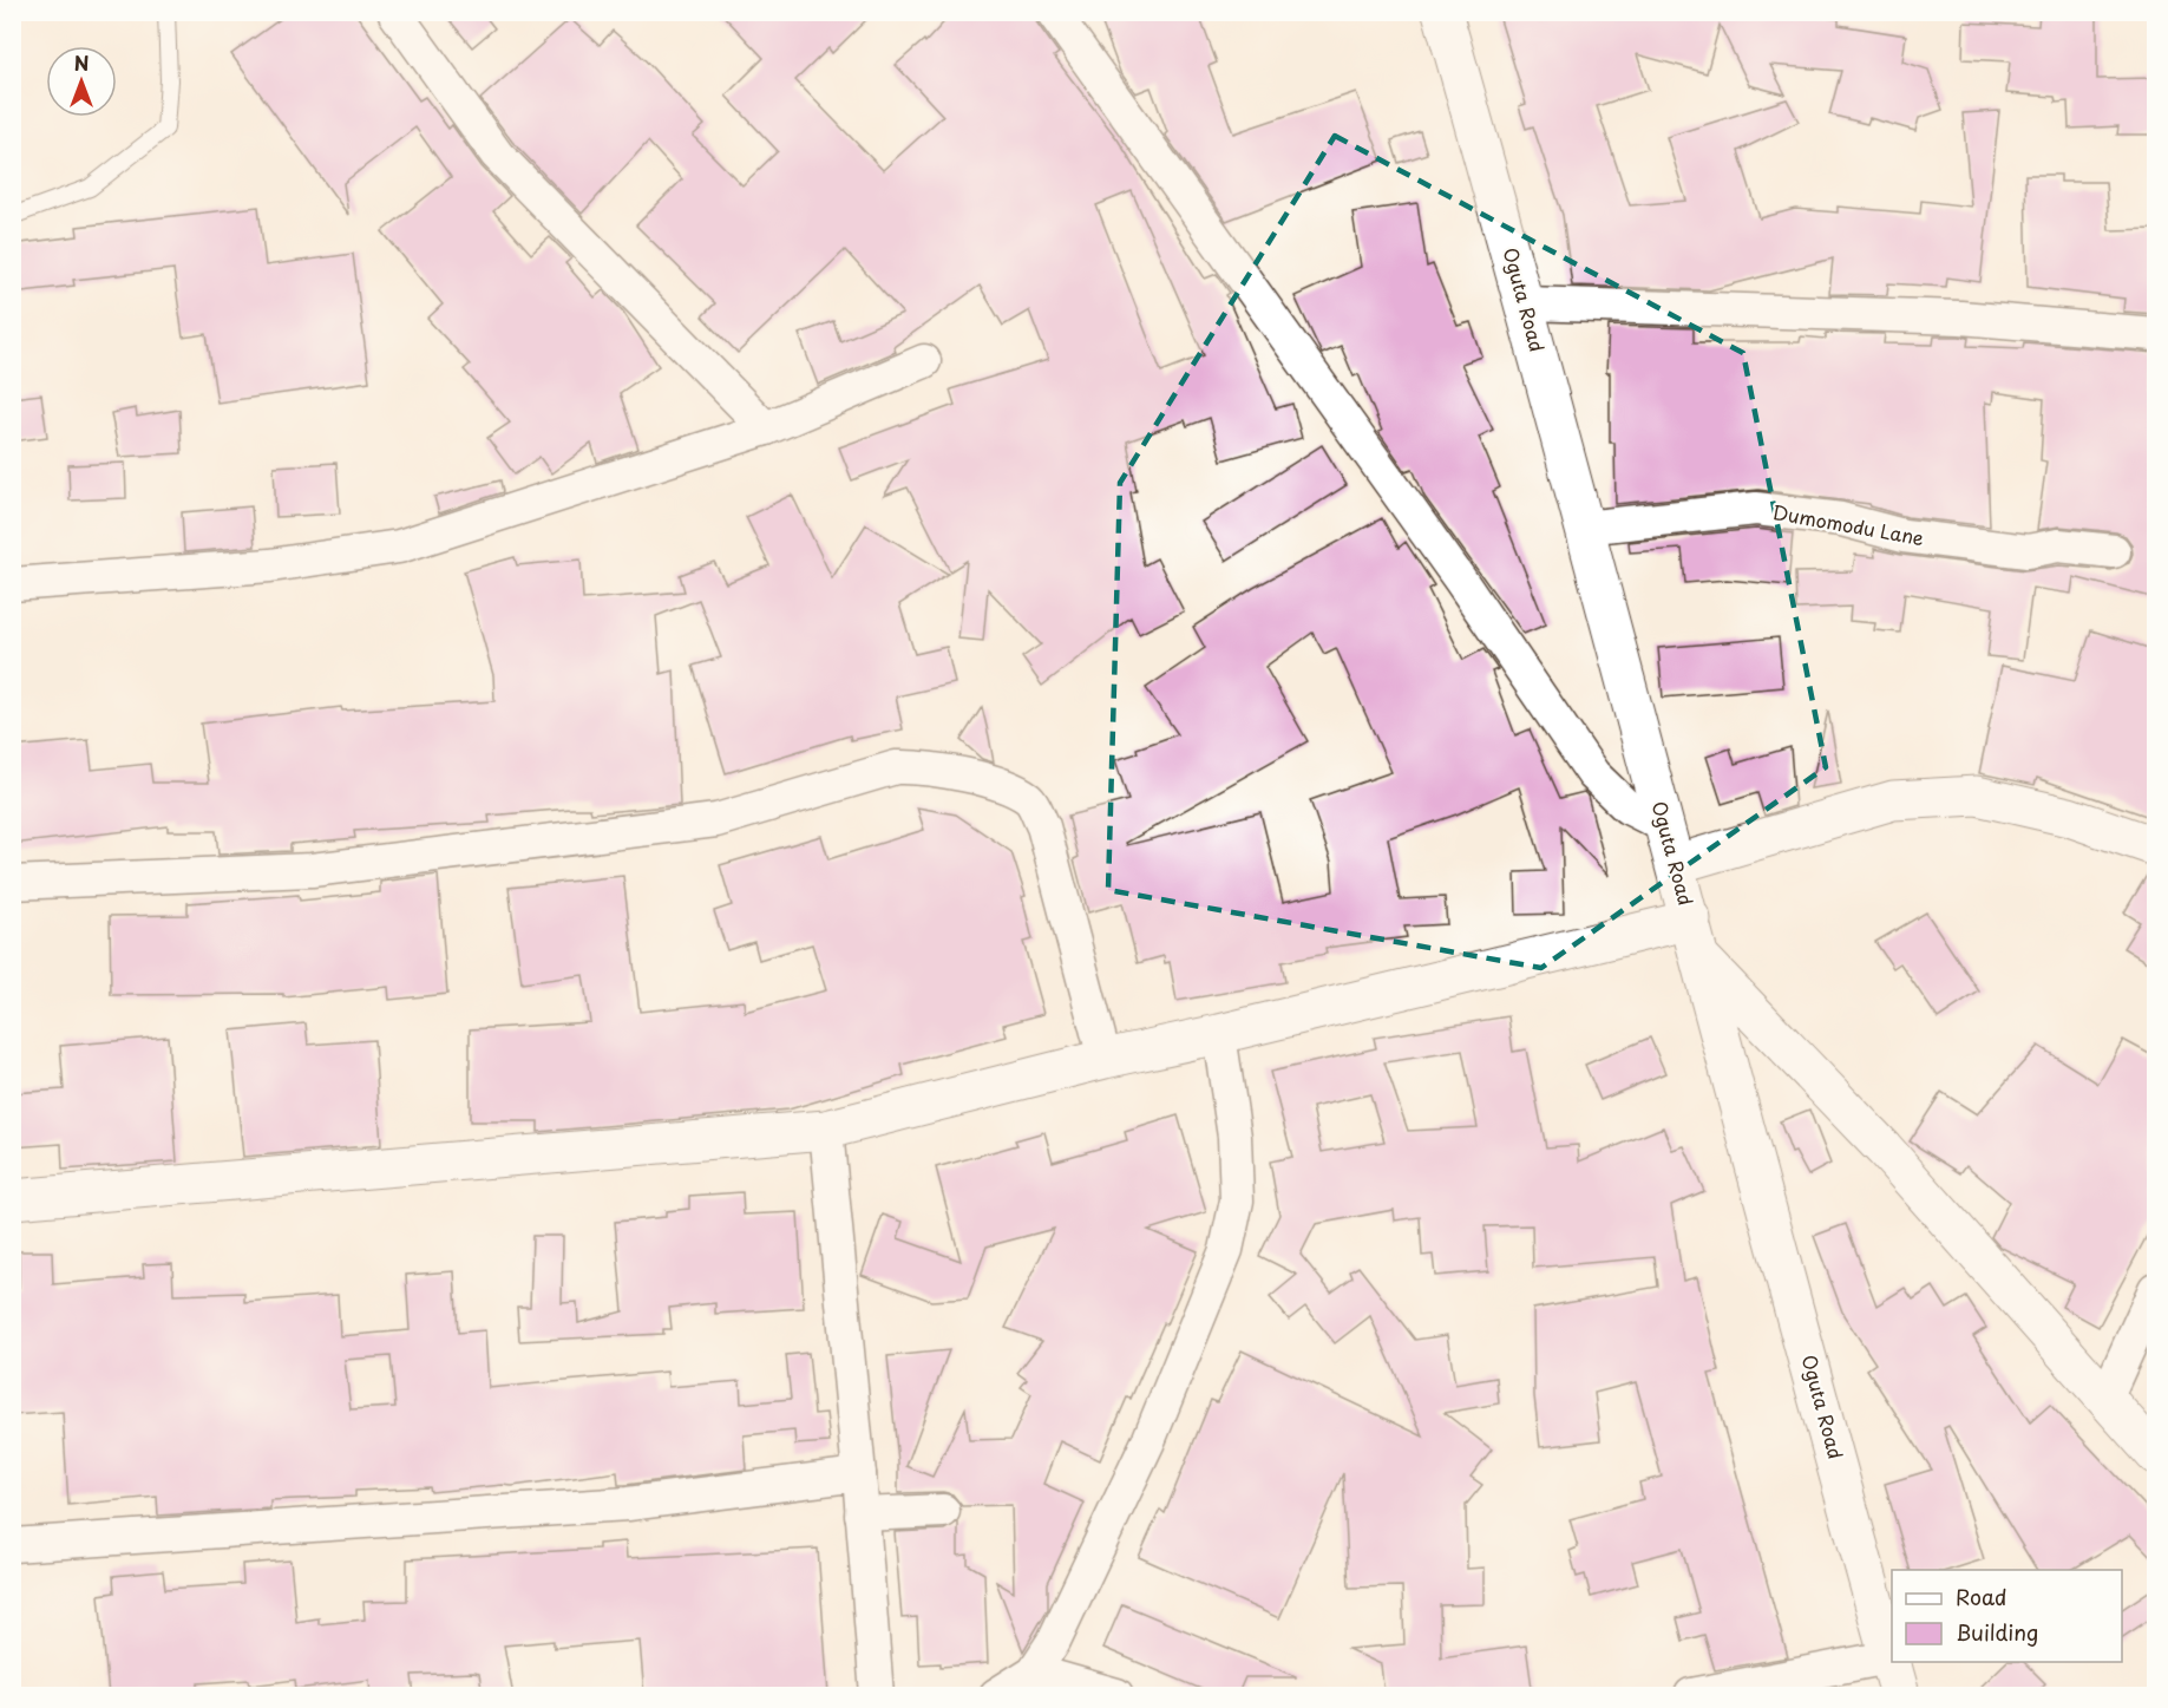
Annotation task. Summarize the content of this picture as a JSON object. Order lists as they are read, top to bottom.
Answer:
{
  "streets": {
    "street": ["Oguta Road", "Dumomodu Lane"]
  },
  "crossings": [
    ["Oguta Road", "Dumomodu Lane"]
  ],
  "legend": ["Road", "Building"],
  "north": "top"
}
